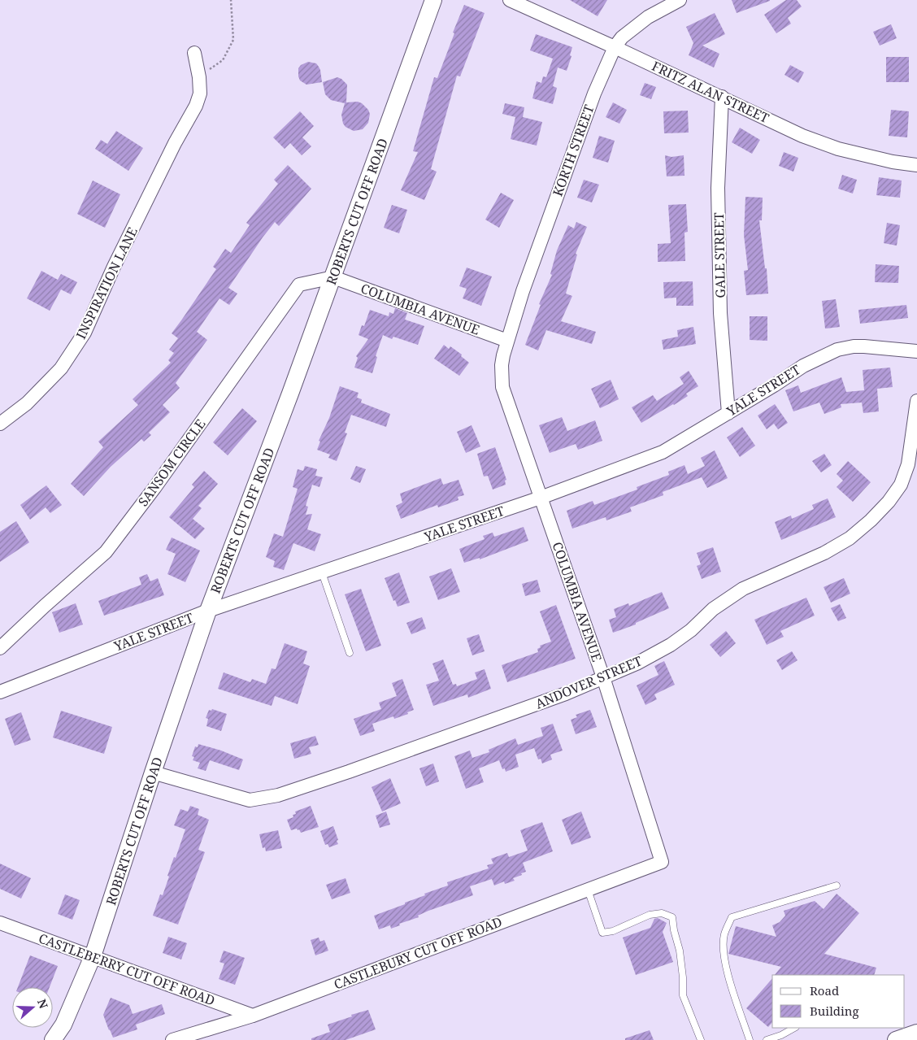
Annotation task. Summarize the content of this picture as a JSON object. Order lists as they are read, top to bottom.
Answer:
{
  "streets": {
    "street": [
      "FRITZ ALAN STREET",
      "KORTH STREET",
      "ROBERTS CUT OFF ROAD",
      "GALE STREET",
      "INSPIRATION LANE",
      "COLUMBIA AVENUE",
      "YALE STREET",
      "SANSOM CIRCLE",
      "ANDOVER STREET",
      "CASTLEBURY CUT OFF ROAD",
      "CASTLEBERRY CUT OFF ROAD"
    ]
  },
  "crossings": [
    ["FRITZ ALAN STREET", "KORTH STREET"],
    ["FRITZ ALAN STREET", "GALE STREET"],
    ["KORTH STREET", "COLUMBIA AVENUE"],
    ["ROBERTS CUT OFF ROAD", "COLUMBIA AVENUE"],
    ["ROBERTS CUT OFF ROAD", "YALE STREET"],
    ["ROBERTS CUT OFF ROAD", "SANSOM CIRCLE"],
    ["ROBERTS CUT OFF ROAD", "ANDOVER STREET"],
    ["ROBERTS CUT OFF ROAD", "CASTLEBERRY CUT OFF ROAD"],
    ["GALE STREET", "YALE STREET"],
    ["COLUMBIA AVENUE", "YALE STREET"],
    ["COLUMBIA AVENUE", "SANSOM CIRCLE"],
    ["COLUMBIA AVENUE", "ANDOVER STREET"],
    ["COLUMBIA AVENUE", "CASTLEBURY CUT OFF ROAD"],
    ["CASTLEBURY CUT OFF ROAD", "CASTLEBERRY CUT OFF ROAD"]
  ],
  "legend": ["Road", "Building"],
  "north": "right"
}
